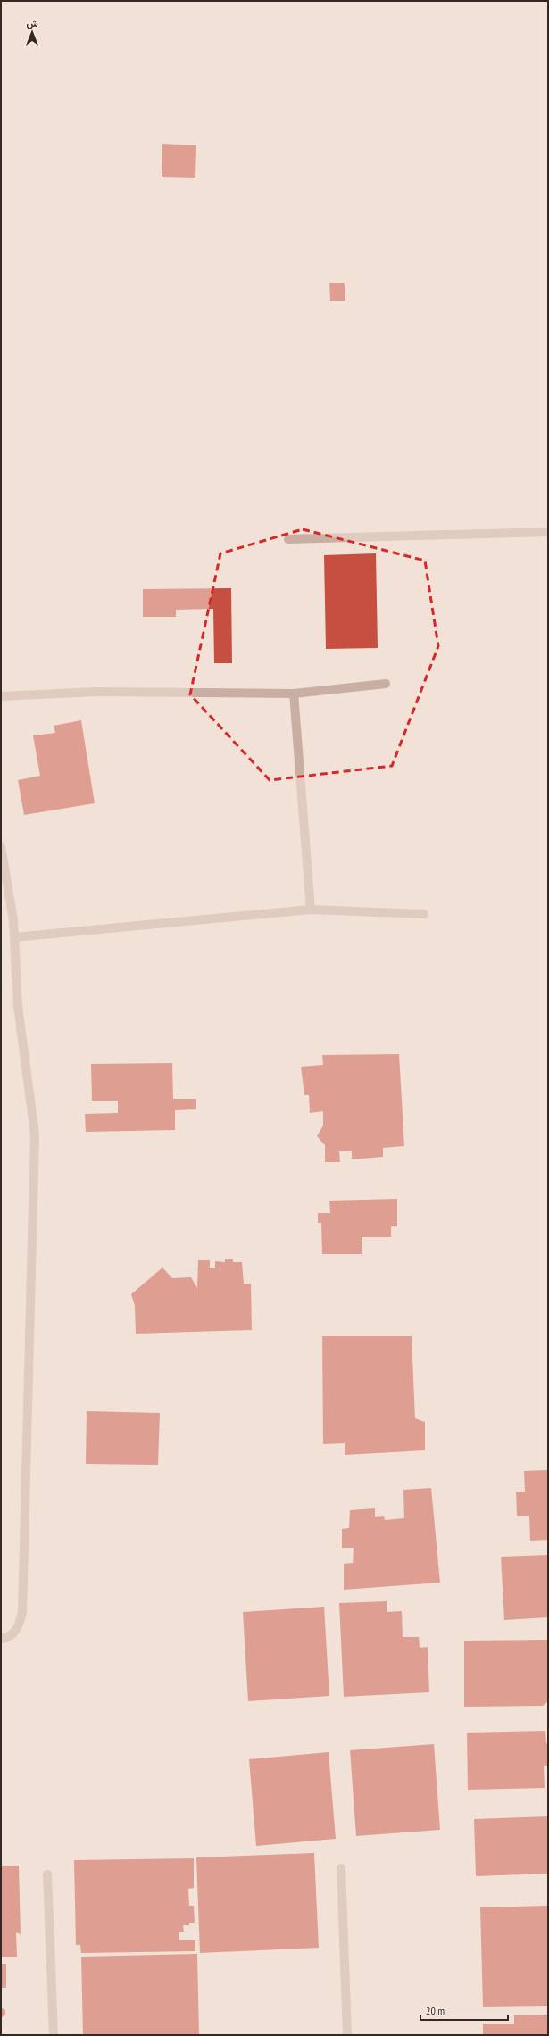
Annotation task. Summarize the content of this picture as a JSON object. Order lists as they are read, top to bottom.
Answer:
{
  "scale_bar": "20 m",
  "north": "top"
}
